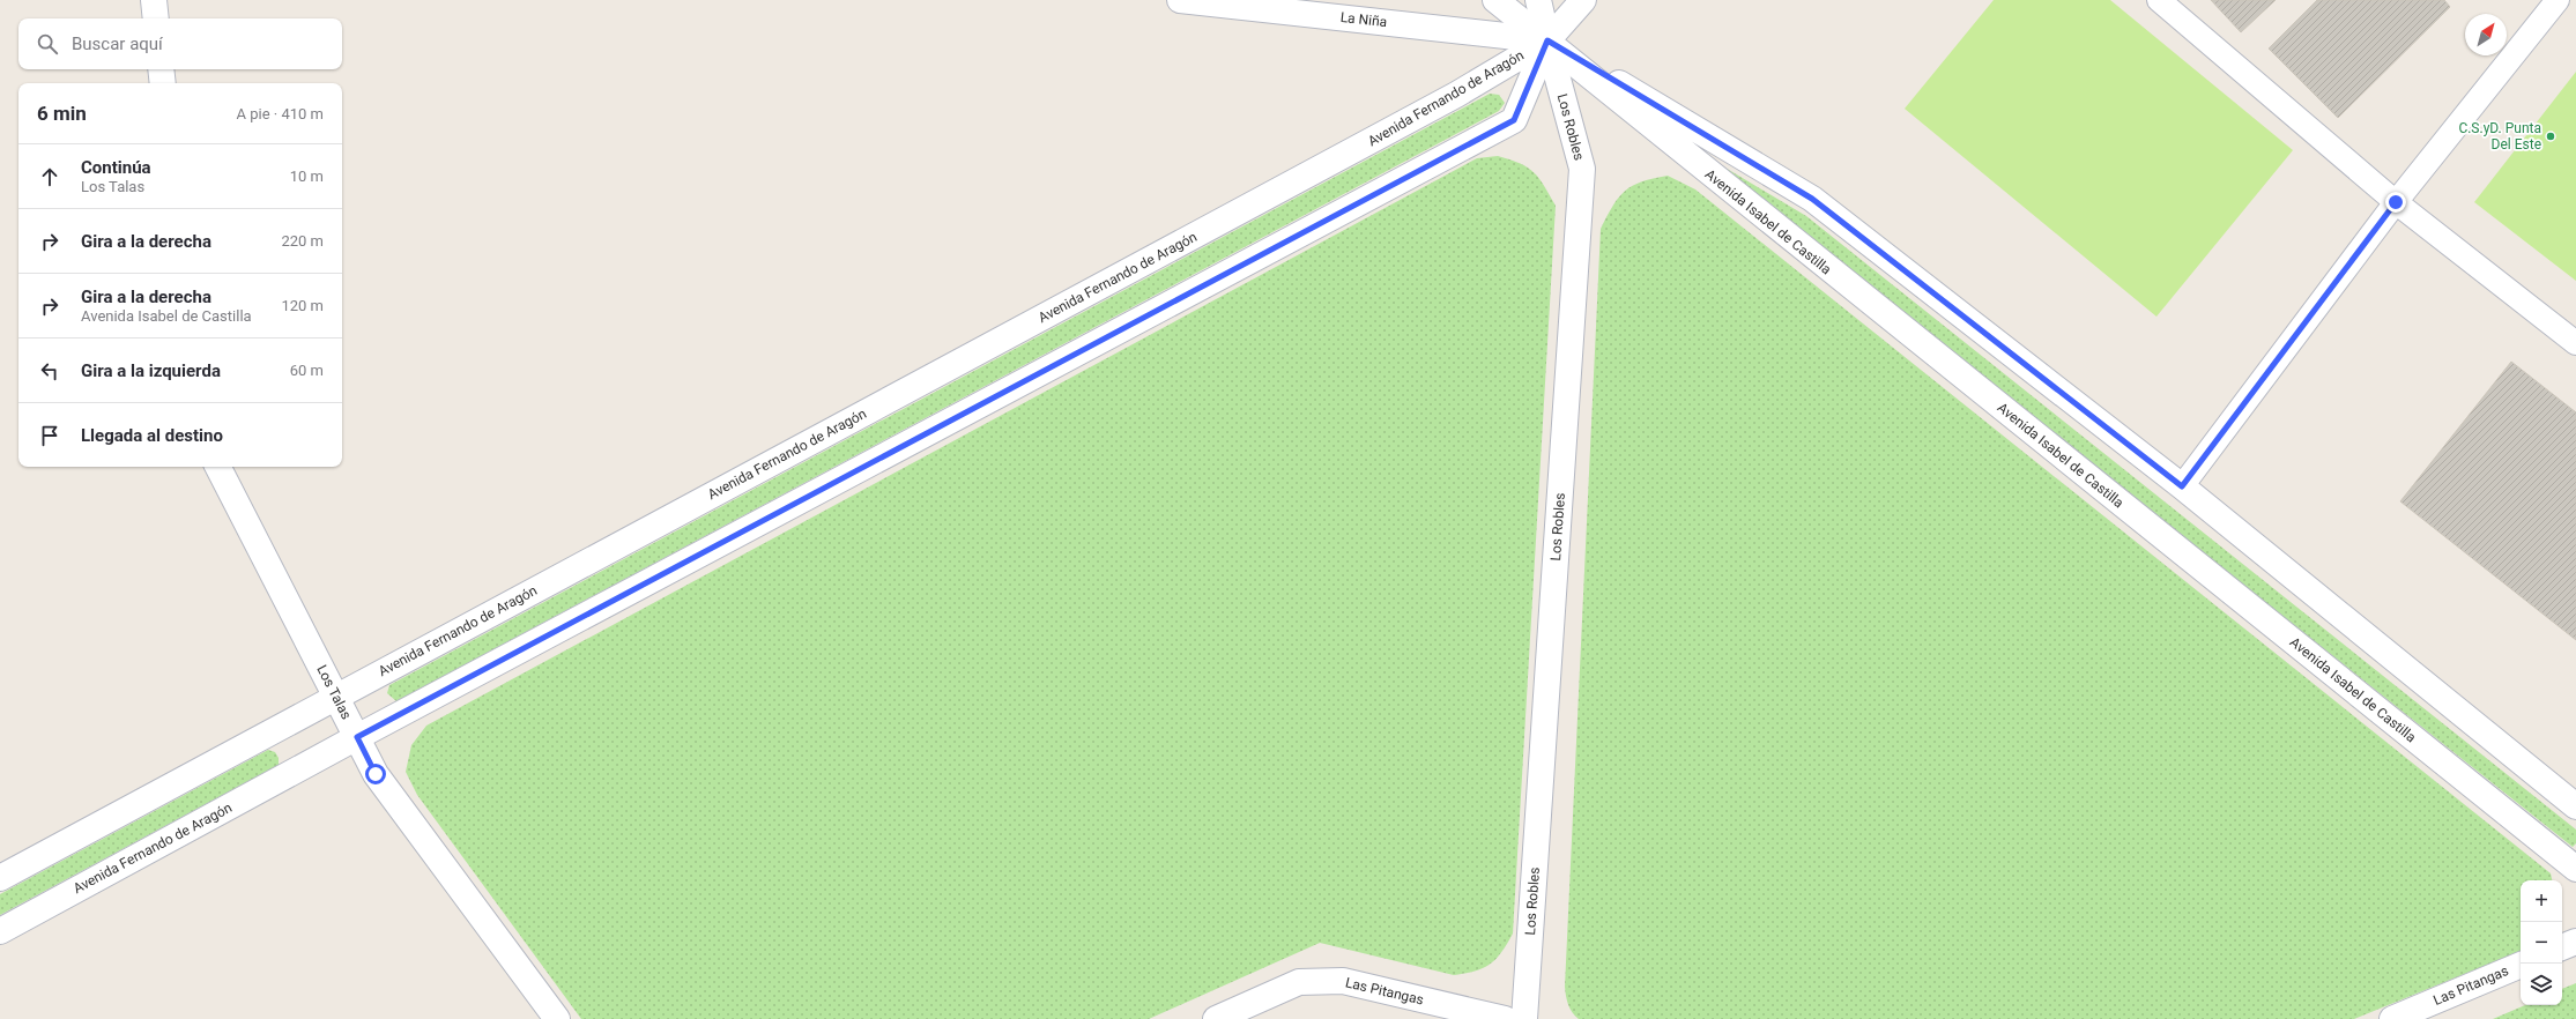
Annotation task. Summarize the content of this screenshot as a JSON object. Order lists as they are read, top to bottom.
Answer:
{
  "streets": {
    "street": [
      "La Niña",
      "Avenida Fernando de Aragón",
      "Los Robles",
      "Avenida Isabel de Castilla",
      "Los Talas",
      "Las Pitangas"
    ]
  },
  "crossings": [
    ["La Niña", "Avenida Fernando de Aragón"],
    ["La Niña", "Los Robles"],
    ["La Niña", "Avenida Isabel de Castilla"],
    ["Avenida Fernando de Aragón", "Los Robles"],
    ["Avenida Fernando de Aragón", "Avenida Isabel de Castilla"],
    ["Avenida Fernando de Aragón", "Los Talas"],
    ["Los Robles", "Avenida Isabel de Castilla"]
  ],
  "places": ["C.S.yD. Punta Del Este"],
  "north": "top right",
  "page": {
    "search": "Buscar aquí",
    "heading": ["6 min", "A pie · 410 m"],
    "list": [
      ["Continúa", "Los Talas", "10 m"],
      ["Gira a la derecha", "220 m"],
      ["Gira a la derecha", "Avenida Isabel de Castilla", "120 m"],
      ["Gira a la izquierda", "60 m"],
      "Llegada al destino"
    ],
    "map_buttons": ["+", "−"]
  }
}
